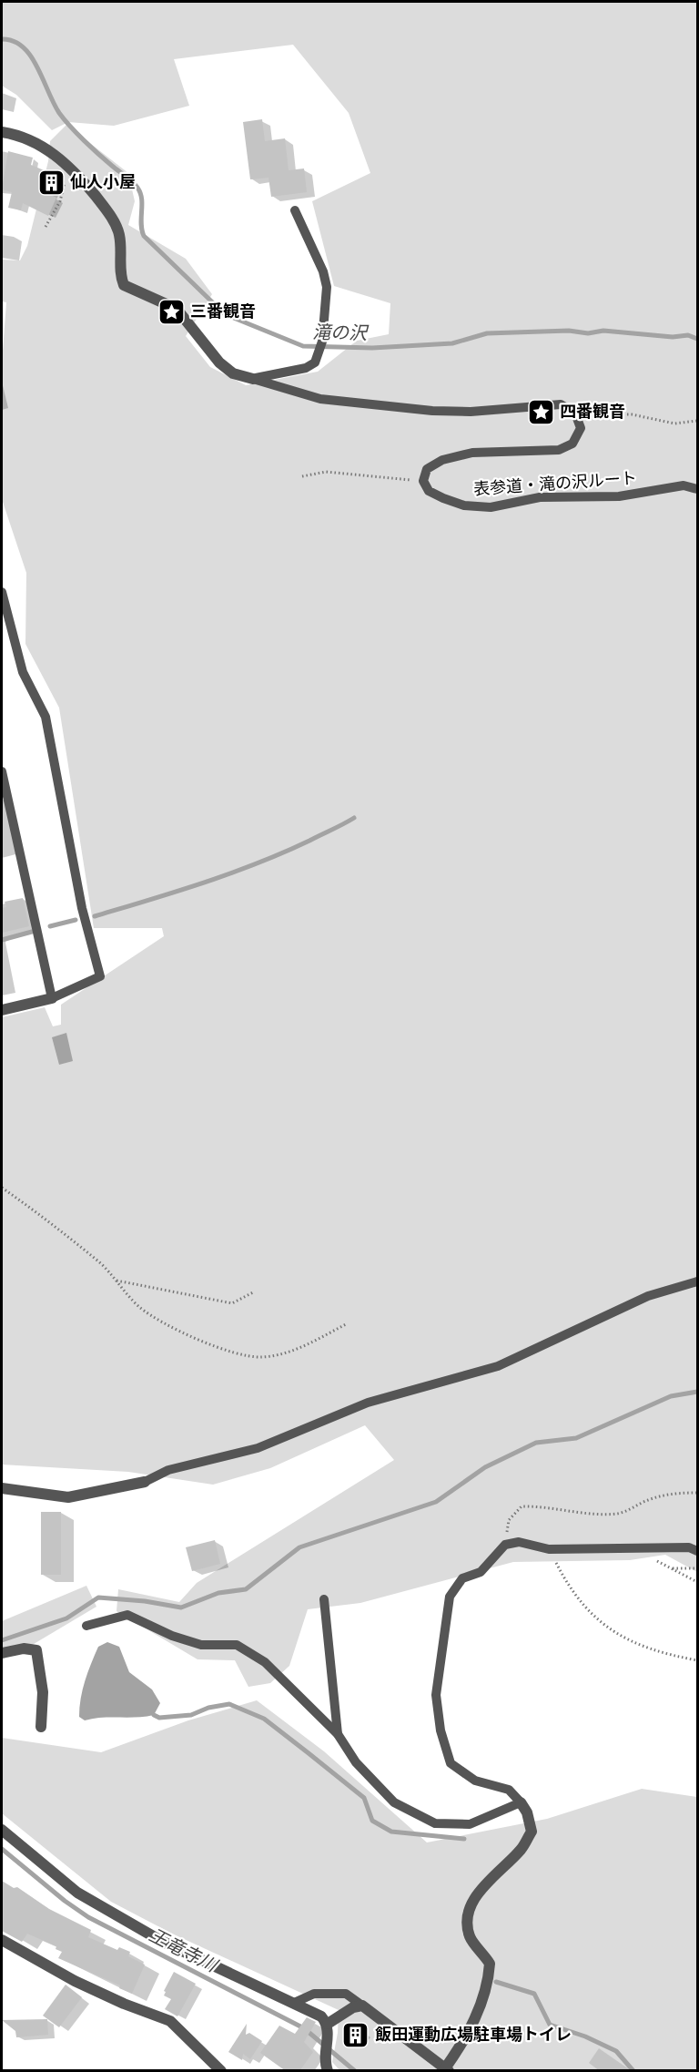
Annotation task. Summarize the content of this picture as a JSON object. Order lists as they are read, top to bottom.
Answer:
{
  "streets": {
    "lane": ["表参道・滝の沢ルート"]
  },
  "water": ["滝の沢", "王竜寺川"],
  "places": {
    "building": ["仙人小屋", "飯田運動広場駐車場トイレ"],
    "place": ["三番観音", "四番観音"]
  }
}
